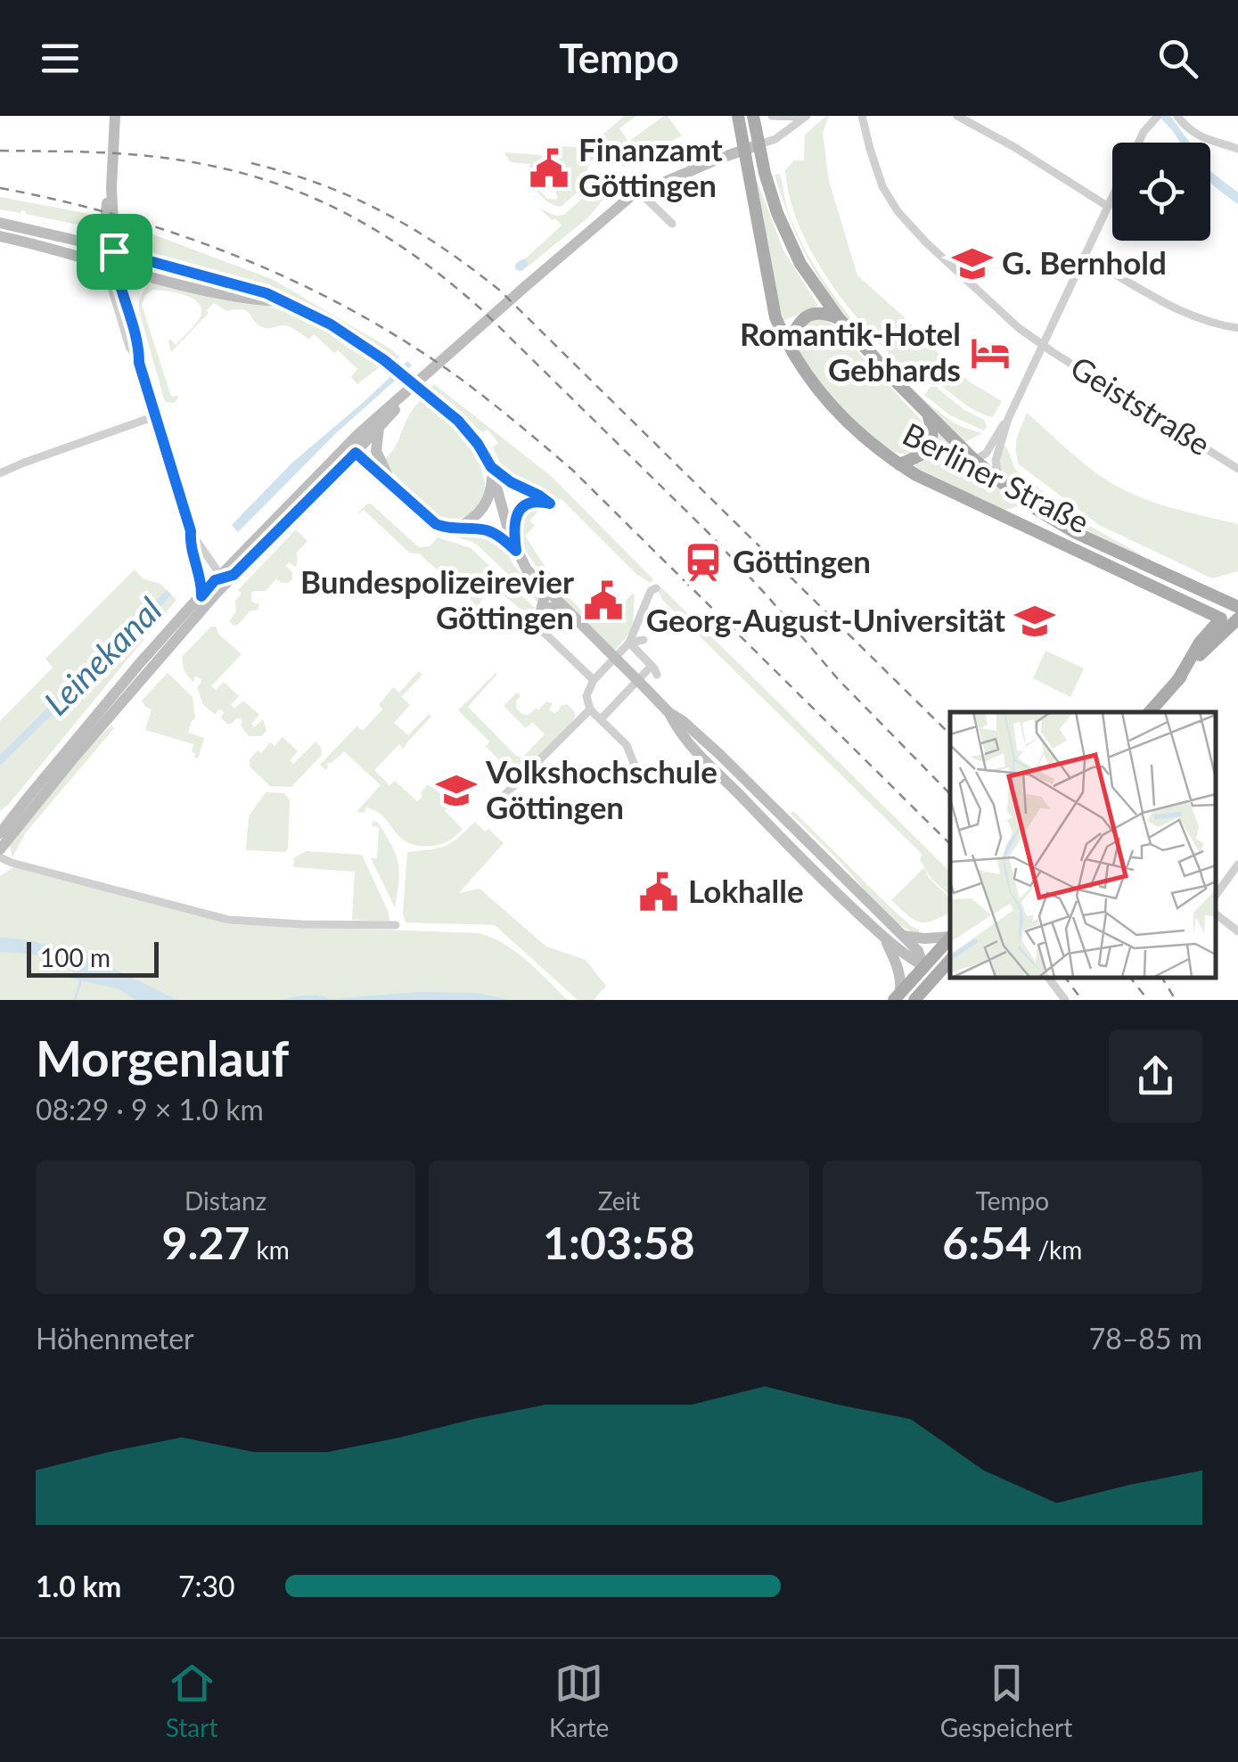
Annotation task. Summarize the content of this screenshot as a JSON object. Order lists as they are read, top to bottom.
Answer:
{
  "streets": {
    "main road": ["Berliner Straße"],
    "street": ["Geiststraße"]
  },
  "water": ["Leinekanal"],
  "places": {
    "public building": ["Finanzamt Göttingen", "Bundespolizeirevier Göttingen", "Lokhalle"],
    "school or university": ["G. Bernhold", "Georg-August-Universität", "Volkshochschule Göttingen"],
    "hotel": ["Romantik-Hotel Gebhards"],
    "station": ["Göttingen"]
  },
  "scale_bar": "100 m",
  "page": {
    "header": "Tempo",
    "scale": "100 m",
    "heading": ["Morgenlauf", "08:29 · 9 × 1.0 km"],
    "stats": [
      ["Distanz", "9.27 km"],
      ["Zeit", "1:03:58"],
      ["Tempo", "6:54 /km"]
    ],
    "chart": ["Höhenmeter", "78–85 m"],
    "list": [
      {
        "name": "1.0 km",
        "note": "7:30"
      }
    ],
    "tabs": ["Start", "Karte", "Gespeichert"]
  }
}
